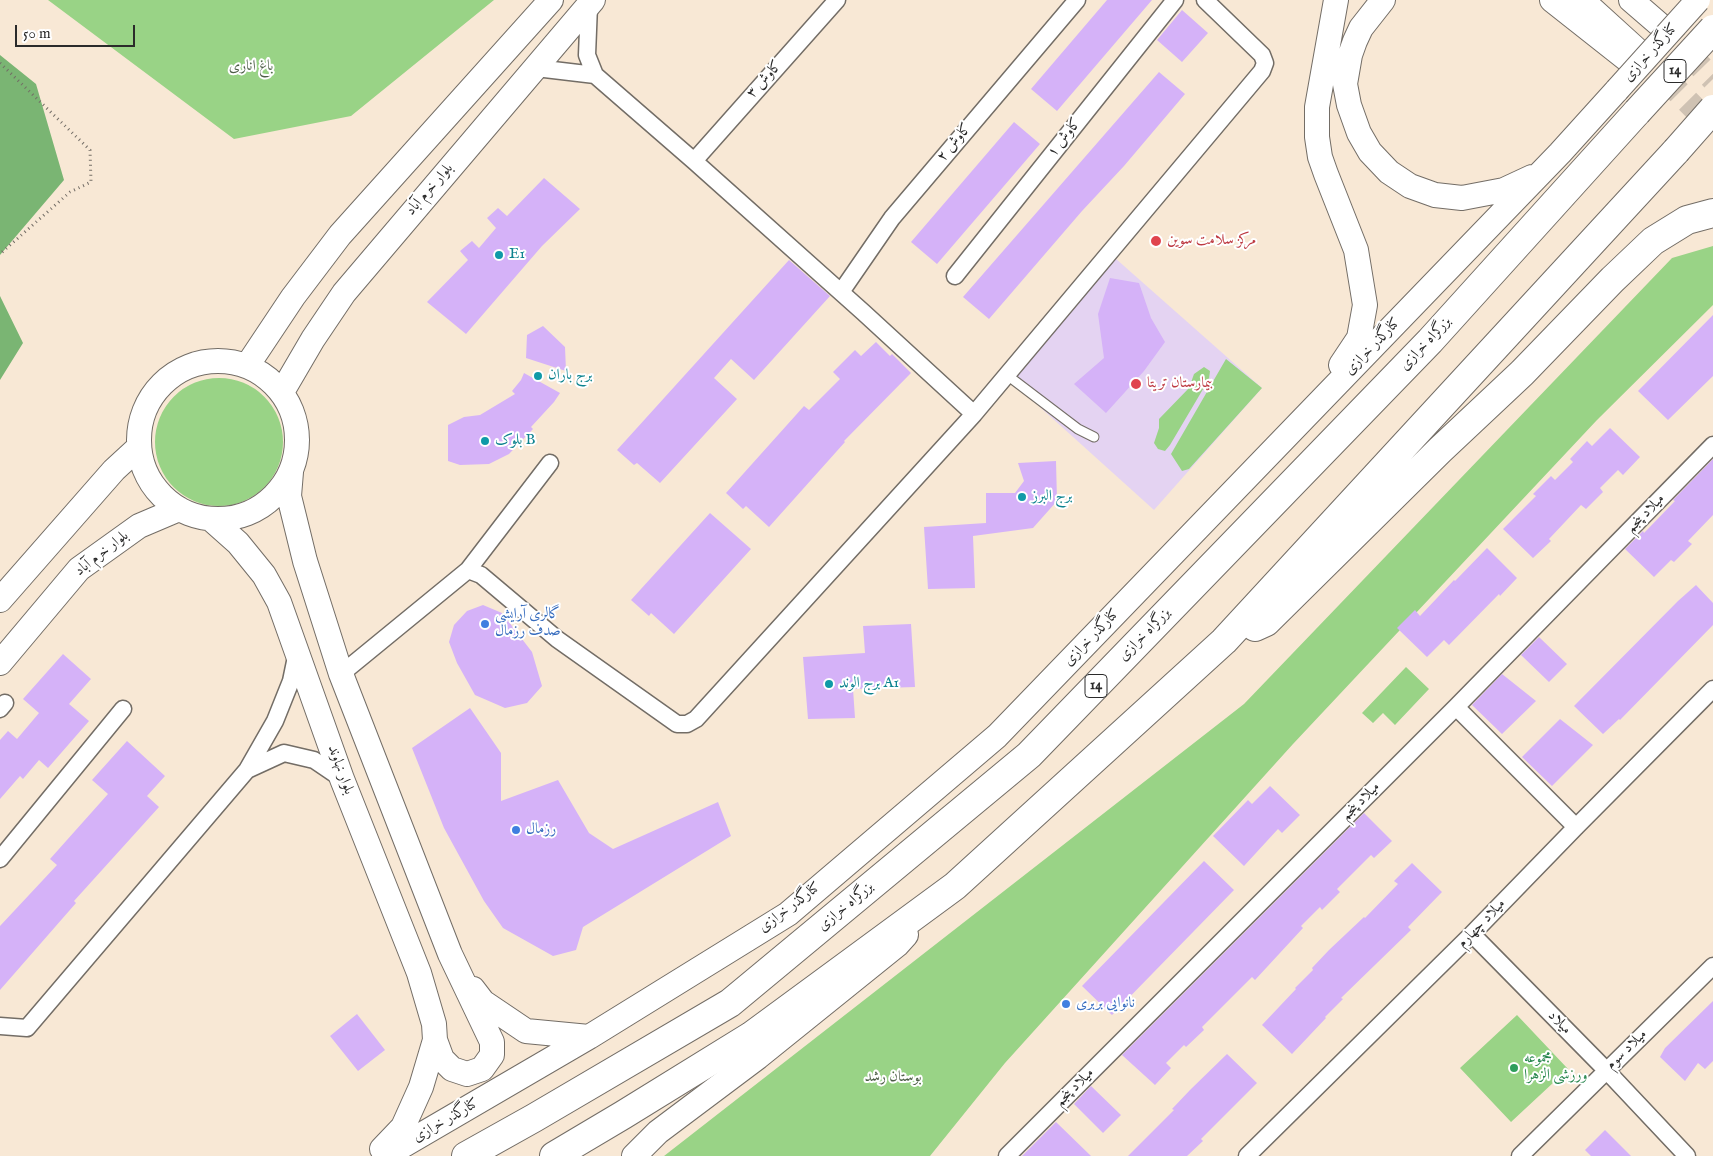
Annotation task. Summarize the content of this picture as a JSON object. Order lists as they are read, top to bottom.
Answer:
{
  "streets": {
    "highway": ["14", "بزرگراه خرازی"],
    "street": [
      "کنارگذر خرازی",
      "کاوش ۳",
      "کاوش ۱",
      "کاوش ۲",
      "بلوار خرم آباد",
      "میلاد پنجم",
      "بلوار نهاوند",
      "میلاد چهارم",
      "میلاد",
      "میلاد سوم"
    ]
  },
  "crossings": [
    ["بلوار خرم آباد", "بلوار نهاوند"],
    ["میلاد چهارم", "میلاد"],
    ["میلاد", "میلاد سوم"]
  ],
  "parks": ["باغ اناری", "بوستان رشد"],
  "places": [
    "مرکز سلامت سوین",
    "E1",
    "برج باران",
    "بیمارستان تریتا",
    "بلوک B",
    "برج البرز",
    "گالری آرایشی صدف رزمال",
    "برج الوند A1",
    "رزمال",
    "نانوایی بربری",
    "مجموعه ورزشی الزهرا"
  ],
  "scale_bar": "50 m"
}
